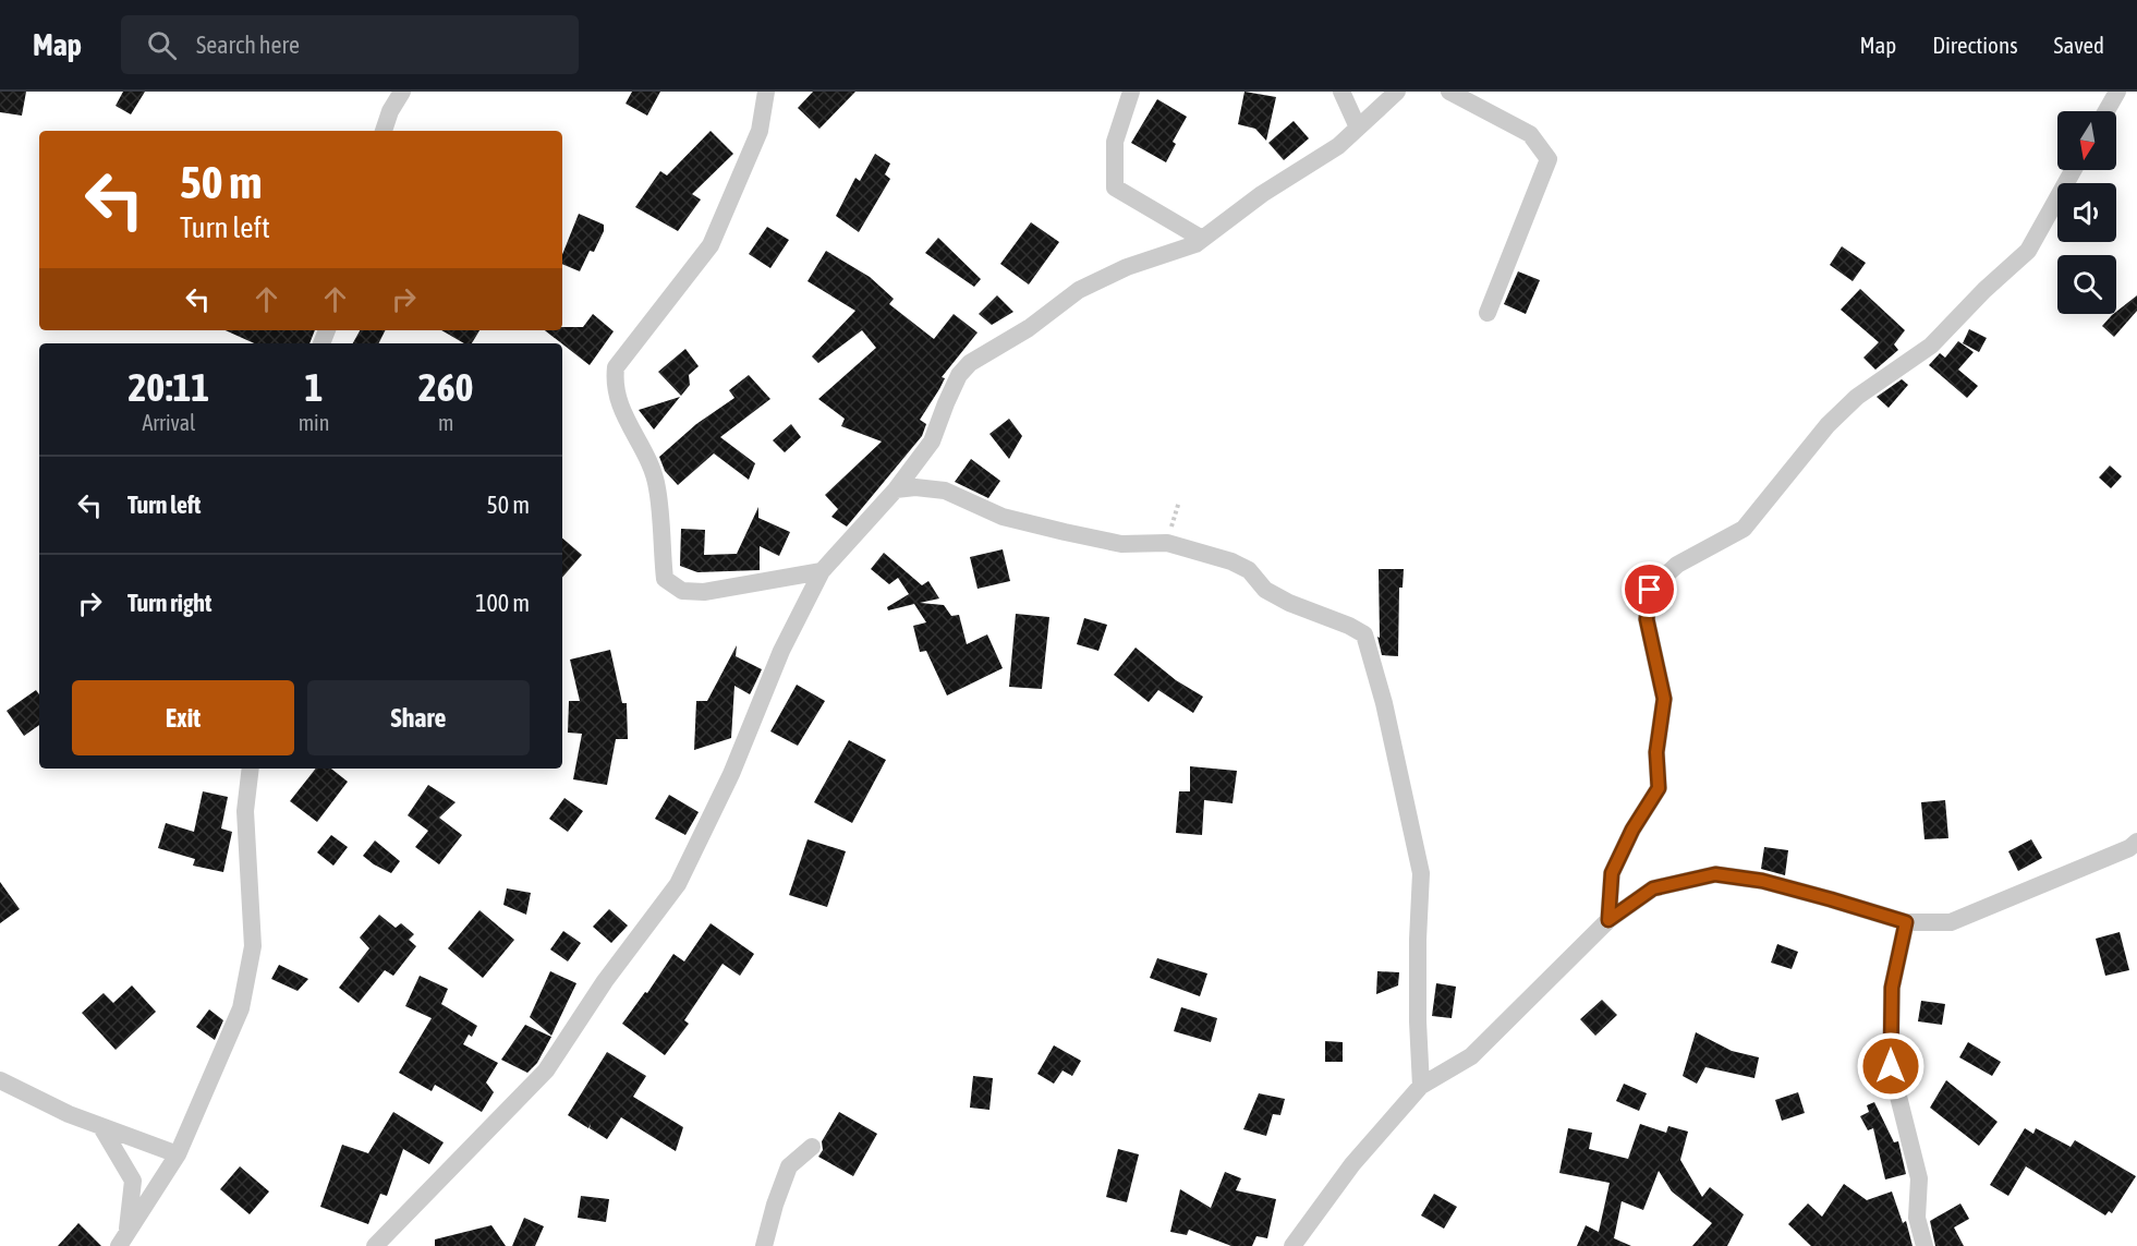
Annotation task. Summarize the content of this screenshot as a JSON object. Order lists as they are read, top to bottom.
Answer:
{
  "north": "bottom",
  "page": {
    "header": "Map",
    "search": "Search here",
    "nav": ["Map", "Directions", "Saved"],
    "turn": ["50 m", "Turn left"],
    "eta": [
      "20:11",
      "Arrival",
      "1",
      "min",
      "260",
      "m"
    ],
    "list": [
      {
        "name": "Turn left",
        "value": "50 m"
      },
      {
        "name": "Turn right",
        "value": "100 m"
      }
    ],
    "buttons": ["Exit", "Share"]
  }
}
